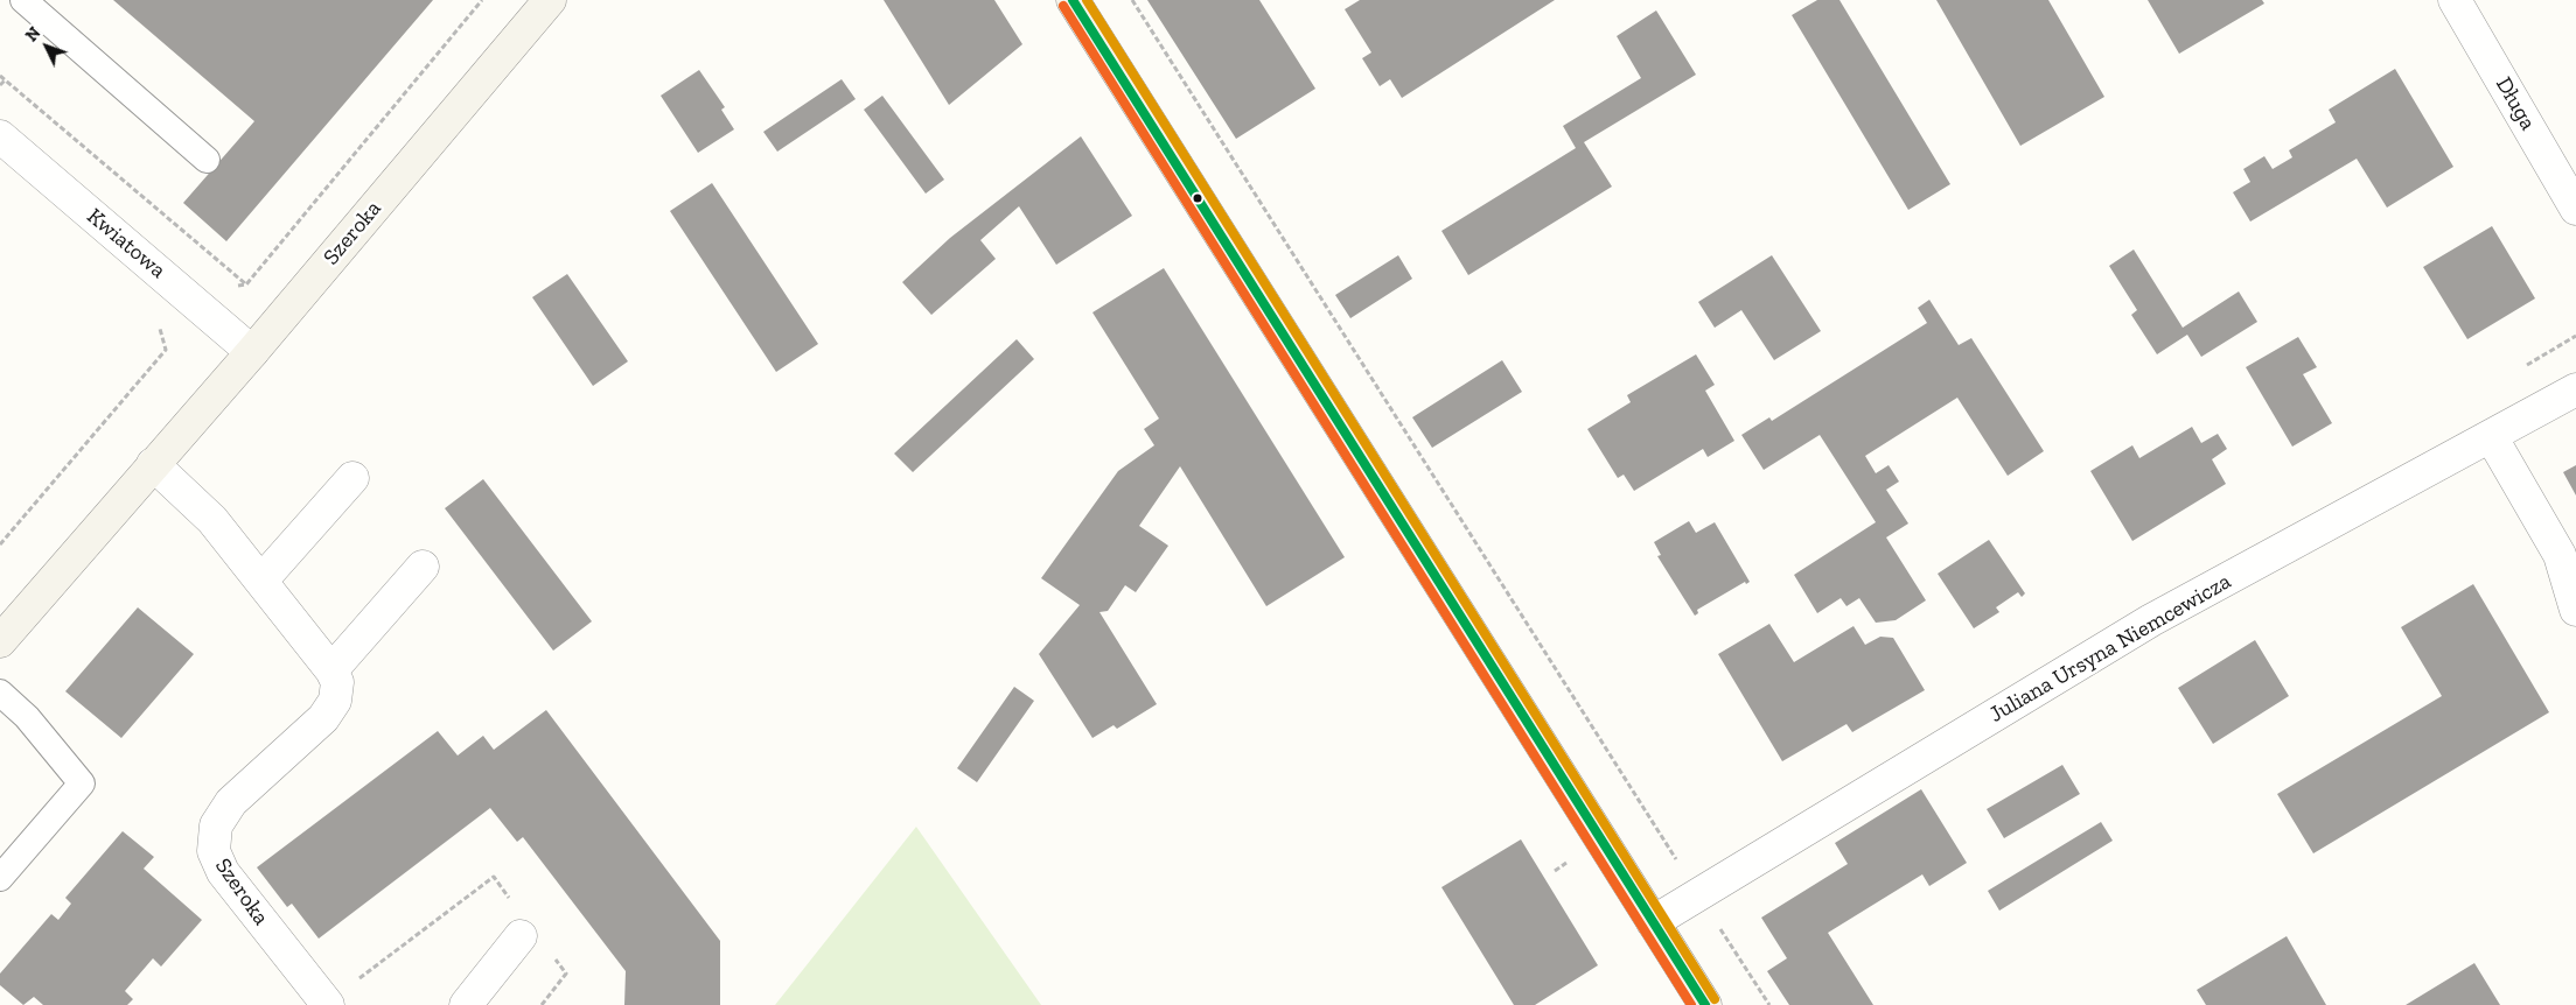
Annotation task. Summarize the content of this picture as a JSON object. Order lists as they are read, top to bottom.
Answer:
{
  "streets": {
    "main road": ["Szeroka"],
    "street": ["Długa", "Kwiatowa", "Juliana Ursyna Niemcewicza"]
  },
  "crossings": [
    ["Szeroka", "Kwiatowa"]
  ],
  "north": "top left"
}
